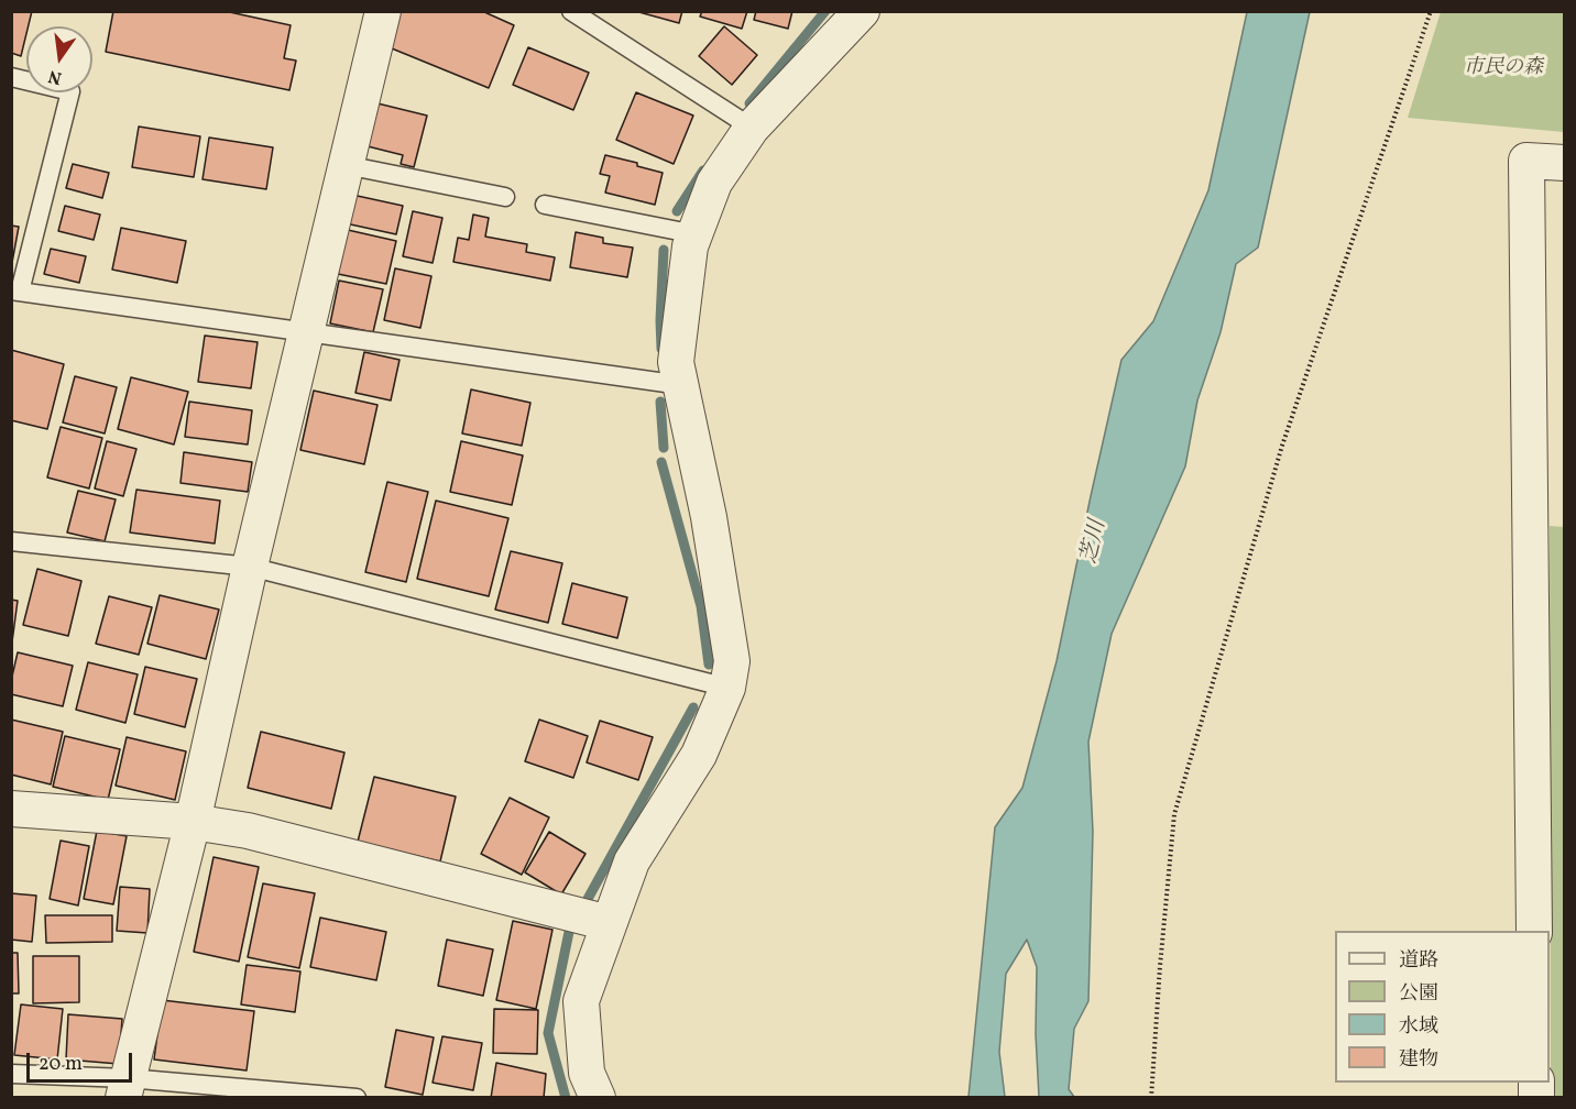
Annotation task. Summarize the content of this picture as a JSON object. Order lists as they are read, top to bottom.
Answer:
{
  "water": ["芝川"],
  "parks": ["市民の森"],
  "legend": [
    "道路",
    "公園",
    "水域",
    "建物"
  ],
  "scale_bar": "20 m",
  "north": "bottom"
}
